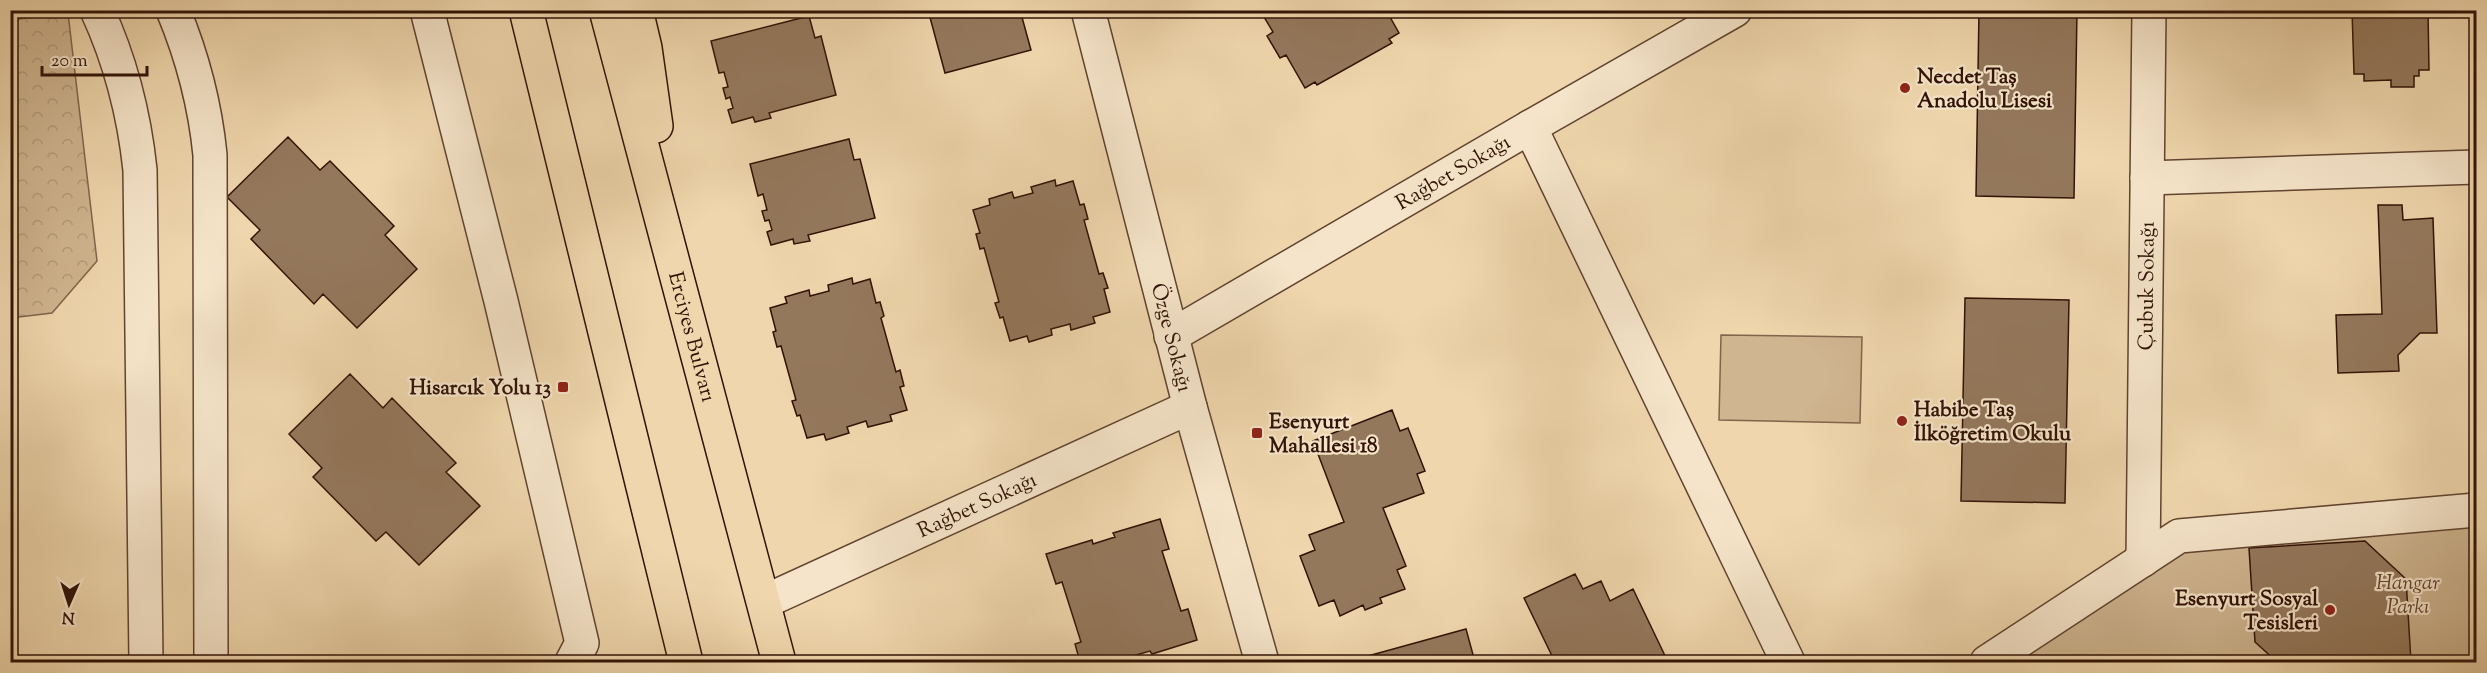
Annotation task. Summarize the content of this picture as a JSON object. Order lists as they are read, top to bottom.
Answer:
{
  "streets": {
    "highway": ["Erciyes Bulvarı"],
    "street": ["Rağbet Sokağı", "Çubuk Sokağı", "Özge Sokağı"]
  },
  "crossings": [
    ["Rağbet Sokağı", "Erciyes Bulvarı"],
    ["Rağbet Sokağı", "Özge Sokağı"]
  ],
  "parks": ["Hangar Parkı"],
  "places": {
    "other": ["Necdet Taş Anadolu Lisesi", "Habibe Taş İlköğretim Okulu", "Esenyurt Sosyal Tesisleri"],
    "transit": ["Hisarcık Yolu 13", "Esenyurt Mahallesi 18"]
  },
  "scale_bar": "20 m",
  "north": "bottom"
}
